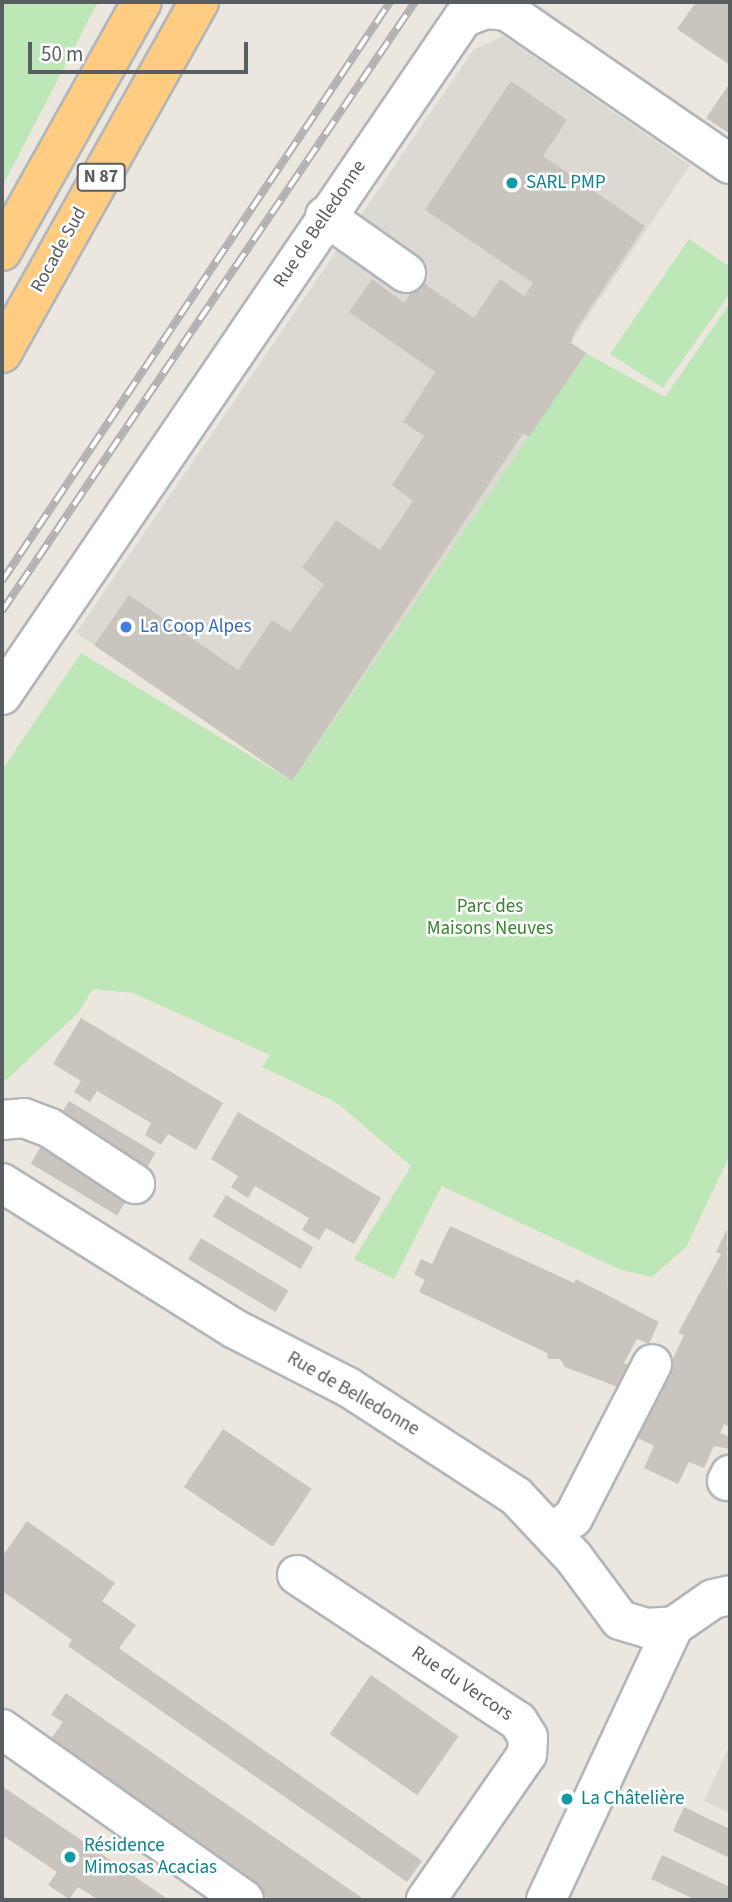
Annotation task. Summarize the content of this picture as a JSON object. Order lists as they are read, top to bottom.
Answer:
{
  "streets": {
    "highway": ["N 87", "Rocade Sud"],
    "street": ["Rue de Belledonne", "Rue du Vercors"]
  },
  "parks": ["Parc des Maisons Neuves"],
  "places": [
    "SARL PMP",
    "La Coop Alpes",
    "La Châtelière",
    "Résidence Mimosas Acacias"
  ],
  "scale_bar": "50 m"
}
